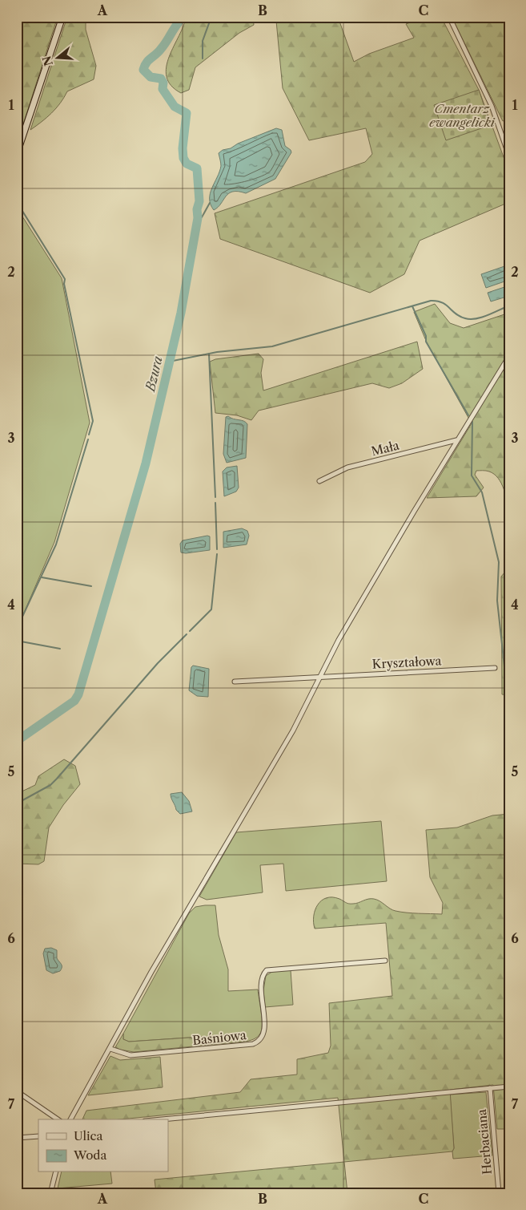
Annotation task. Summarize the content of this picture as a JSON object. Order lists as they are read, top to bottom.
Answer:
{
  "streets": {
    "street": [
      "Mała",
      "Kryształowa",
      "Baśniowa",
      "Herbaciana"
    ]
  },
  "water": ["Bzura"],
  "parks": ["Cmentarz ewangelicki"],
  "legend": ["Ulica", "Woda"],
  "north": "left",
  "grid": {
    "columns": ["A", "B", "C"],
    "rows": [
      "1",
      "2",
      "3",
      "4",
      "5",
      "6",
      "7"
    ]
  }
}
